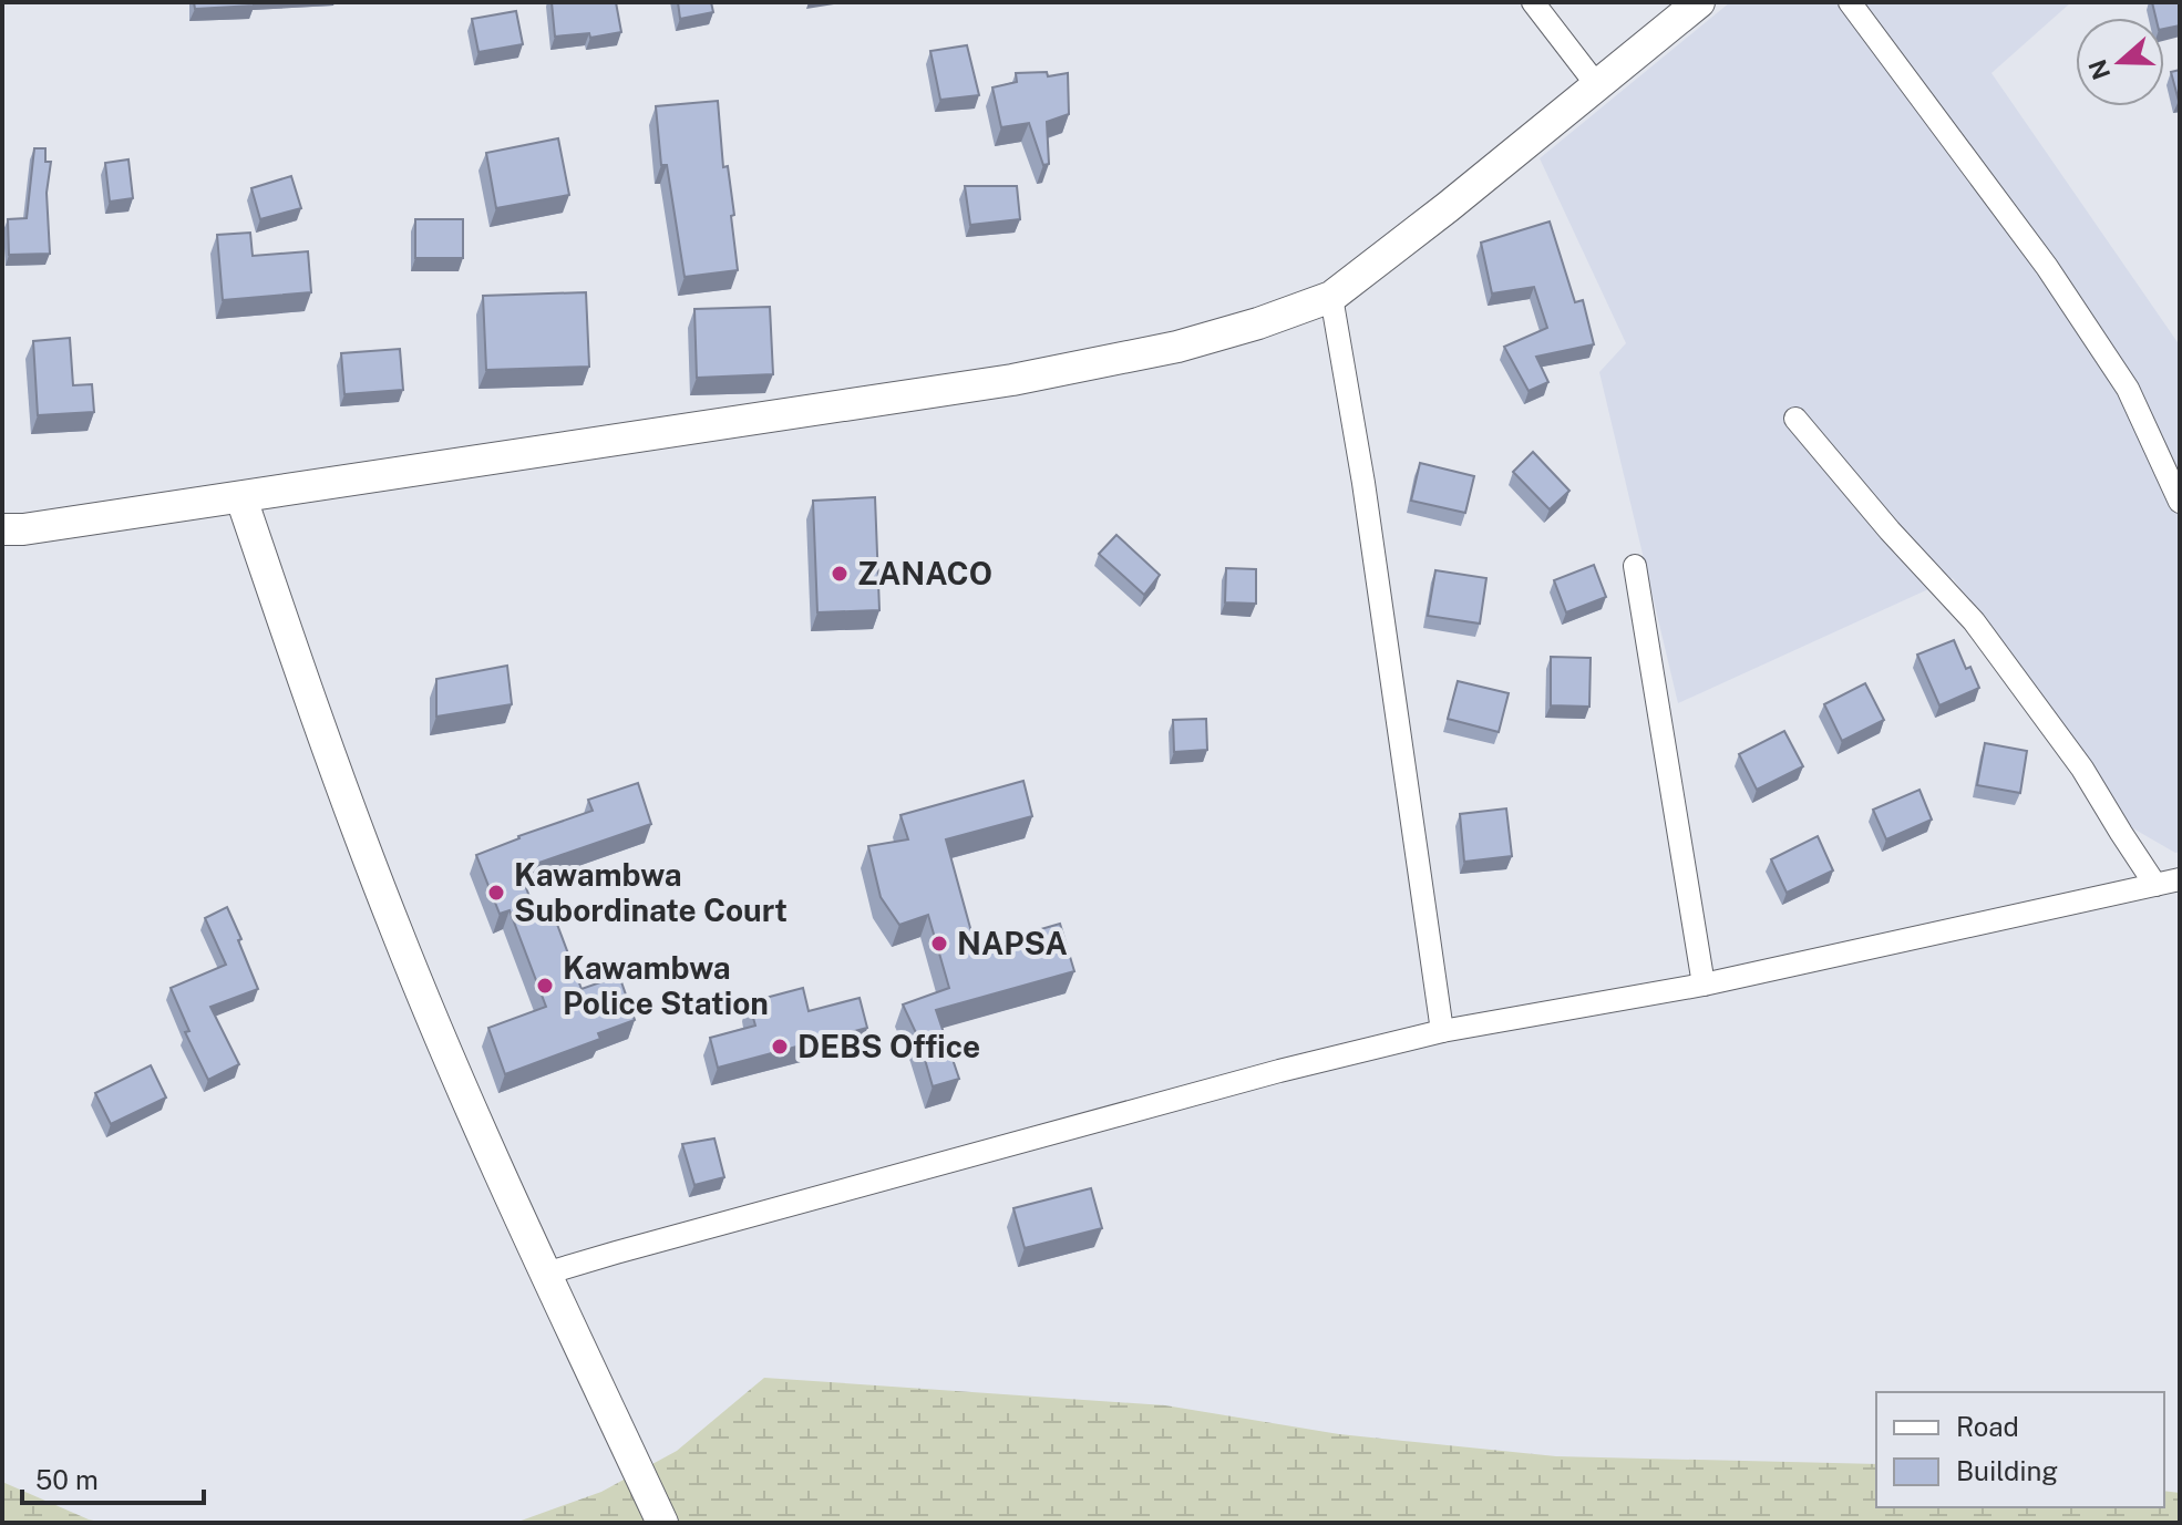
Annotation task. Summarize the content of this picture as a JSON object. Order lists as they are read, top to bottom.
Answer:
{
  "places": [
    "ZANACO",
    "Kawambwa Subordinate Court",
    "NAPSA",
    "Kawambwa Police Station",
    "DEBS Office"
  ],
  "legend": ["Road", "Building"],
  "scale_bar": "50 m",
  "north": "left"
}
